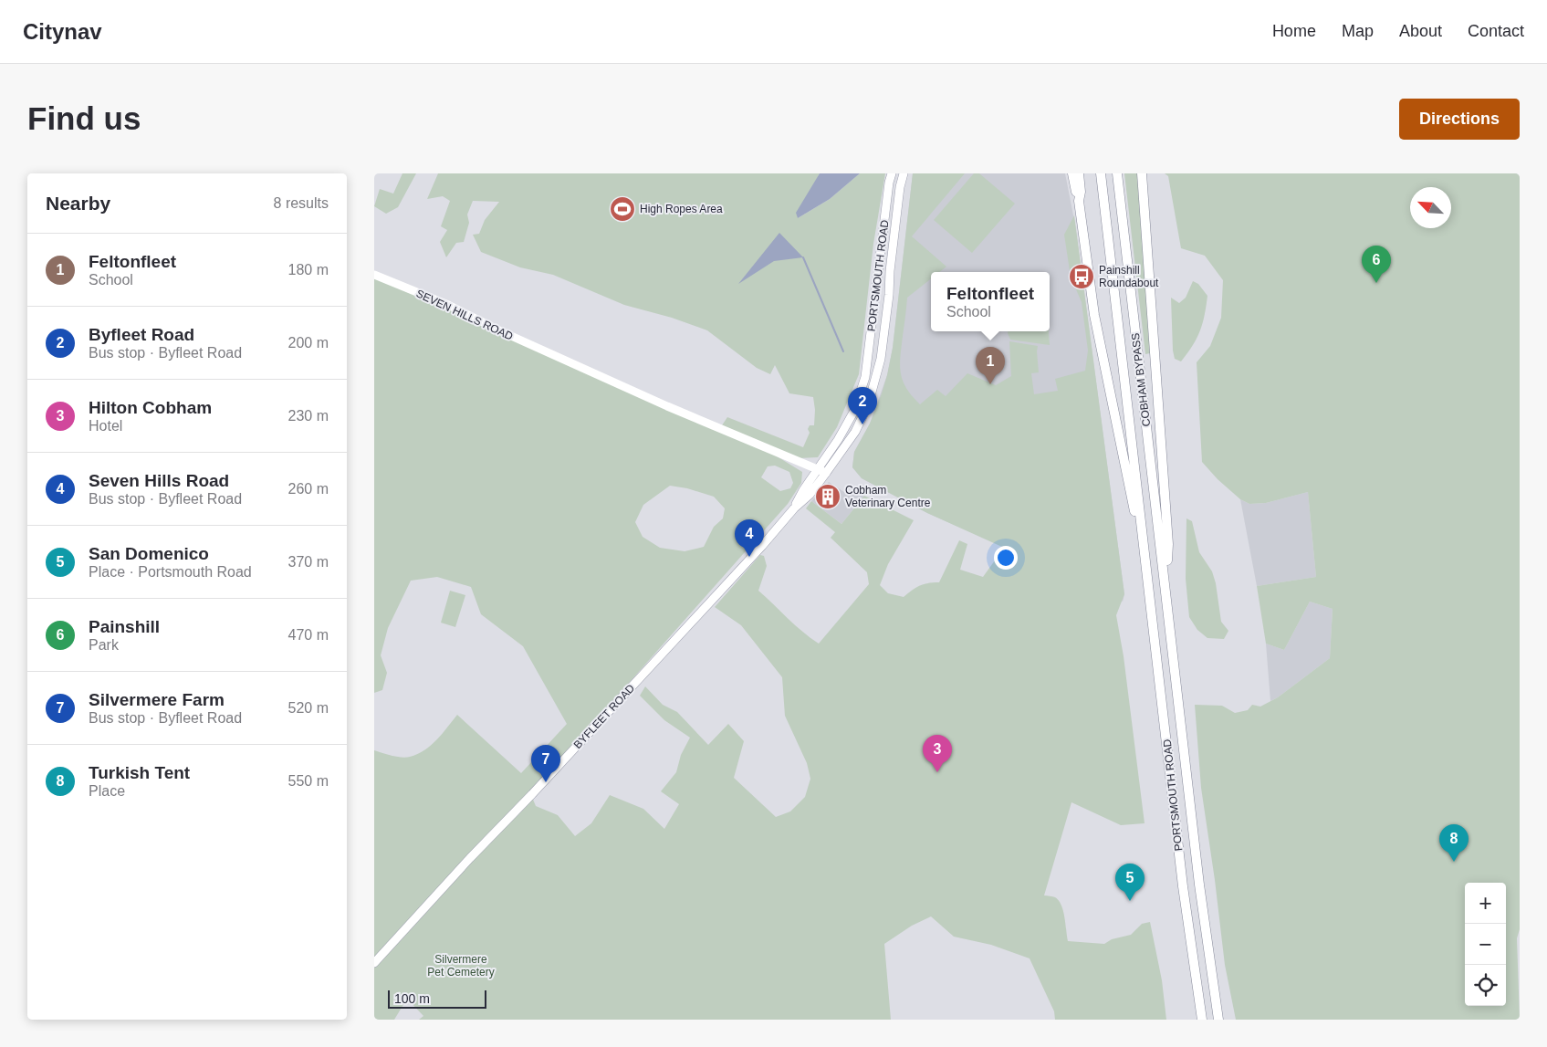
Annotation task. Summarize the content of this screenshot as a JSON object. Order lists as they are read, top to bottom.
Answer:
{
  "streets": {
    "highway": ["PORTSMOUTH ROAD", "COBHAM BYPASS"],
    "main road": ["SEVEN HILLS ROAD", "BYFLEET ROAD"]
  },
  "crossings": [
    ["PORTSMOUTH ROAD", "COBHAM BYPASS"],
    ["PORTSMOUTH ROAD", "BYFLEET ROAD"],
    ["SEVEN HILLS ROAD", "BYFLEET ROAD"]
  ],
  "parks": ["Silvermere Pet Cemetery"],
  "places": {
    "sports": ["High Ropes Area"],
    "bus stop": ["Painshill Roundabout"],
    "building": ["Cobham Veterinary Centre"]
  },
  "scale_bar": "100 m",
  "north": "top left",
  "page": {
    "header": "Citynav",
    "nav": [
      "Home",
      "Map",
      "About",
      "Contact"
    ],
    "buttons": "Directions",
    "title": "Find us",
    "heading": ["Nearby", "8 results"],
    "list": [
      {
        "mark": "1",
        "name": "Feltonfleet",
        "note": "School",
        "value": "180 m"
      },
      {
        "mark": "2",
        "name": "Byfleet Road",
        "note": "Bus stop · Byfleet Road",
        "value": "200 m"
      },
      {
        "mark": "3",
        "name": "Hilton Cobham",
        "note": "Hotel",
        "value": "230 m"
      },
      {
        "mark": "4",
        "name": "Seven Hills Road",
        "note": "Bus stop · Byfleet Road",
        "value": "260 m"
      },
      {
        "mark": "5",
        "name": "San Domenico",
        "note": "Place · Portsmouth Road",
        "value": "370 m"
      },
      {
        "mark": "6",
        "name": "Painshill",
        "note": "Park",
        "value": "470 m"
      },
      {
        "mark": "7",
        "name": "Silvermere Farm",
        "note": "Bus stop · Byfleet Road",
        "value": "520 m"
      },
      {
        "mark": "8",
        "name": "Turkish Tent",
        "note": "Place",
        "value": "550 m"
      }
    ],
    "pins": [
      "6",
      "1",
      "2",
      "4",
      "3",
      "7",
      "8",
      "5"
    ],
    "popup": ["Feltonfleet", "School"],
    "map_buttons": ["+", "−"],
    "scale": "100 m"
  }
}
